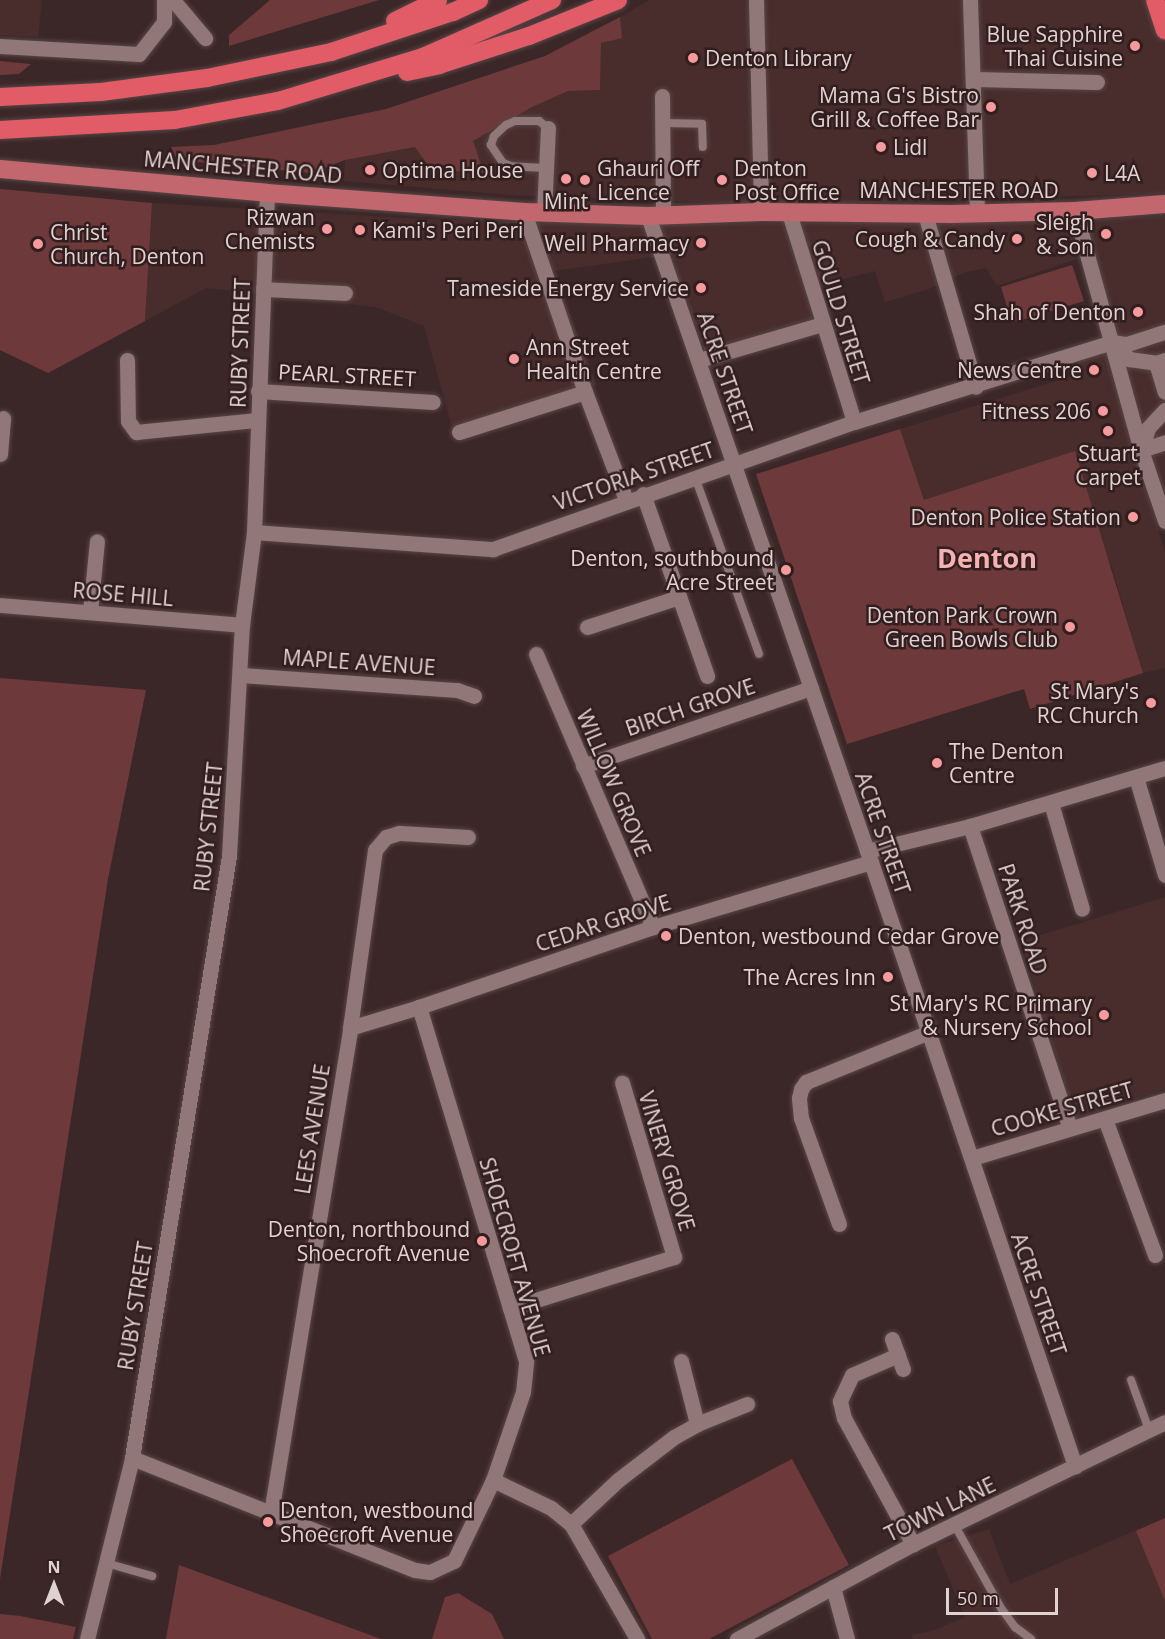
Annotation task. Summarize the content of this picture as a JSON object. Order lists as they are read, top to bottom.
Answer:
{
  "streets": {
    "main road": ["MANCHESTER ROAD"],
    "street": [
      "GOULD STREET",
      "RUBY STREET",
      "ACRE STREET",
      "PEARL STREET",
      "VICTORIA STREET",
      "ROSE HILL",
      "MAPLE AVENUE",
      "BIRCH GROVE",
      "WILLOW GROVE",
      "PARK ROAD",
      "CEDAR GROVE",
      "COOKE STREET",
      "LEES AVENUE",
      "VINERY GROVE",
      "SHOECROFT AVENUE",
      "TOWN LANE"
    ]
  },
  "crossings": [
    ["MANCHESTER ROAD", "GOULD STREET"],
    ["MANCHESTER ROAD", "RUBY STREET"],
    ["MANCHESTER ROAD", "ACRE STREET"],
    ["GOULD STREET", "VICTORIA STREET"],
    ["RUBY STREET", "PEARL STREET"],
    ["RUBY STREET", "VICTORIA STREET"],
    ["RUBY STREET", "ROSE HILL"],
    ["RUBY STREET", "MAPLE AVENUE"],
    ["RUBY STREET", "SHOECROFT AVENUE"],
    ["ACRE STREET", "VICTORIA STREET"],
    ["ACRE STREET", "BIRCH GROVE"],
    ["ACRE STREET", "CEDAR GROVE"],
    ["ACRE STREET", "COOKE STREET"],
    ["ACRE STREET", "TOWN LANE"],
    ["BIRCH GROVE", "WILLOW GROVE"],
    ["WILLOW GROVE", "CEDAR GROVE"],
    ["PARK ROAD", "CEDAR GROVE"],
    ["PARK ROAD", "COOKE STREET"],
    ["CEDAR GROVE", "LEES AVENUE"],
    ["CEDAR GROVE", "SHOECROFT AVENUE"],
    ["LEES AVENUE", "SHOECROFT AVENUE"],
    ["VINERY GROVE", "SHOECROFT AVENUE"]
  ],
  "districts": ["Denton"],
  "places": [
    "Blue Sapphire Thai Cuisine",
    "Denton Library",
    "Mama G's Bistro Grill & Coffee Bar",
    "Lidl",
    "Optima House",
    "L4A",
    "Mint",
    "Ghauri Off Licence",
    "Denton Post Office",
    "Rizwan Chemists",
    "Kami's Peri Peri",
    "Sleigh & Son",
    "Cough & Candy",
    "Well Pharmacy",
    "Christ Church, Denton",
    "Tameside Energy Service",
    "Shah of Denton",
    "Ann Street Health Centre",
    "News Centre",
    "Fitness 206",
    "Stuart Carpet",
    "Denton Police Station",
    "Denton, southbound Acre Street",
    "Denton Park Crown Green Bowls Club",
    "St Mary's RC Church",
    "The Denton Centre",
    "Denton, westbound Cedar Grove",
    "The Acres Inn",
    "St Mary's RC Primary & Nursery School",
    "Denton, northbound Shoecroft Avenue",
    "Denton, westbound Shoecroft Avenue"
  ],
  "scale_bar": "50 m",
  "north": "top"
}
